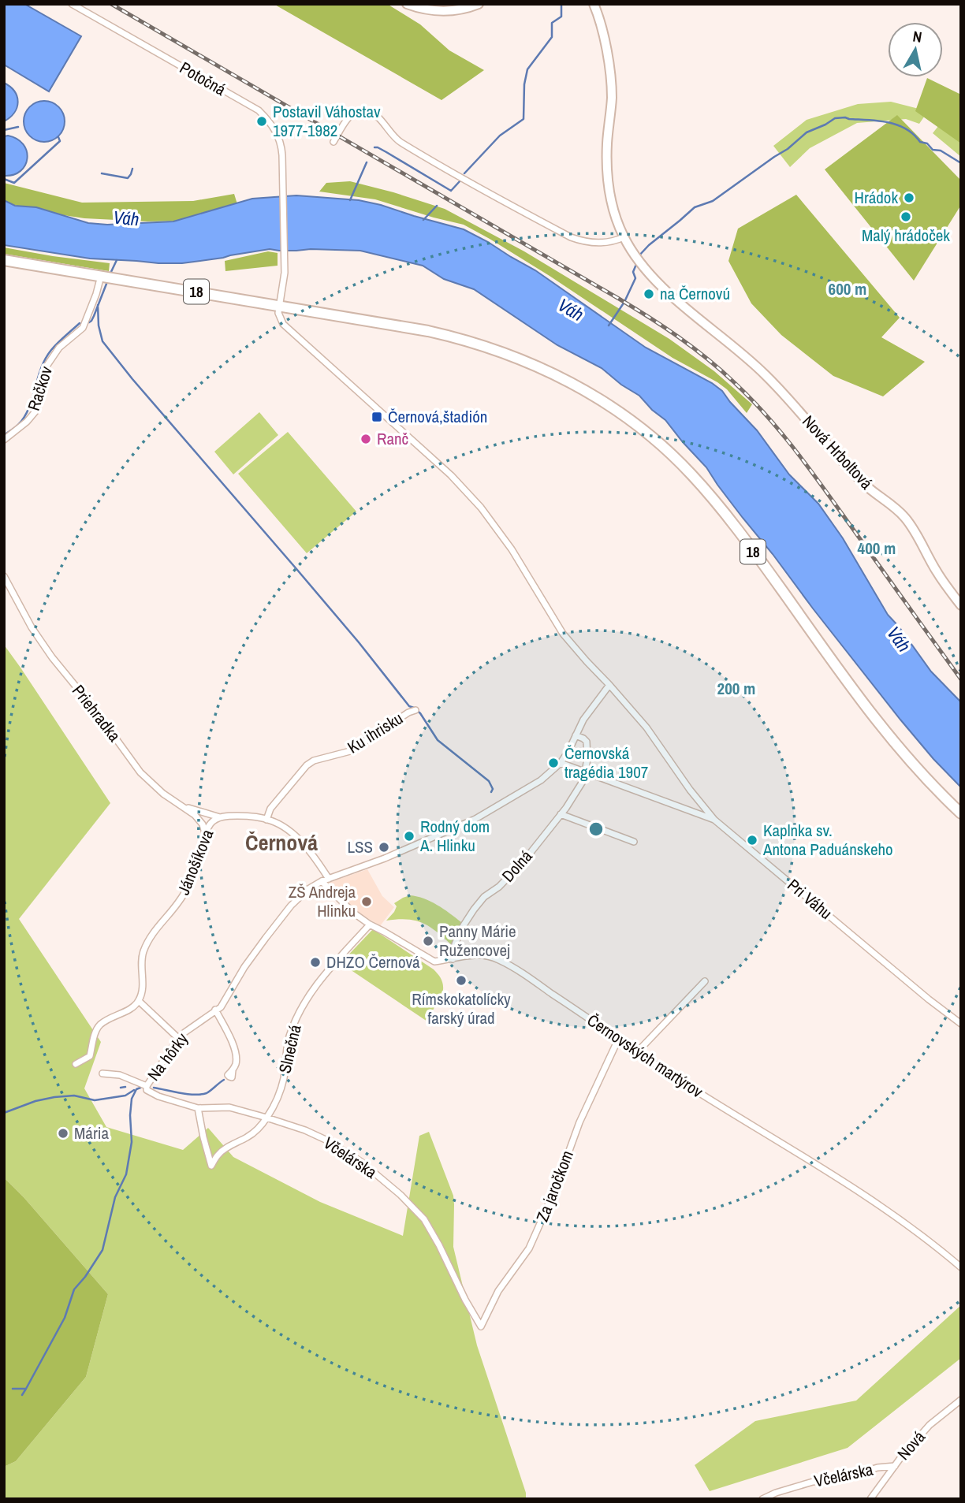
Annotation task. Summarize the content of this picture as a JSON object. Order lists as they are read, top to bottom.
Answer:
{
  "streets": {
    "main road": ["18"],
    "street": [
      "Potočná",
      "Račkov",
      "Nová Hrboltová",
      "Priehradka",
      "Ku ihrisku",
      "Jánošíkova",
      "Dolná",
      "Pri Váhu",
      "Slnečná",
      "Černovských martýrov",
      "Na hôrky",
      "Včelárska",
      "Za jaročkom",
      "Nová"
    ]
  },
  "crossings": [
    ["Potočná", "18"],
    ["Potočná", "Pri Váhu"],
    ["18", "Račkov"],
    ["18", "Pri Váhu"],
    ["Priehradka", "Jánošíkova"],
    ["Ku ihrisku", "Jánošíkova"],
    ["Dolná", "Černovských martýrov"],
    ["Slnečná", "Černovských martýrov"],
    ["Slnečná", "Včelárska"],
    ["Černovských martýrov", "Za jaročkom"],
    ["Na hôrky", "Včelárska"],
    ["Včelárska", "Za jaročkom"],
    ["Včelárska", "Nová"]
  ],
  "districts": ["Černová"],
  "water": ["Váh"],
  "places": {
    "other": [
      "Postavil Váhostav 1977-1982",
      "Hrádok",
      "Malý hrádoček",
      "na Černovú",
      "Ranč",
      "Černovská tragédia 1907",
      "Rodný dom A. Hlinku",
      "Kaplnka sv. Antona Paduánskeho",
      "LSS",
      "ZŠ Andreja Hlinku",
      "Panny Márie Ružencovej",
      "DHZO Černová",
      "Rímskokatolícky farský úrad",
      "Mária"
    ],
    "transit": ["Černová,štadión"]
  },
  "north": "top",
  "rings": ["600 m", "400 m", "200 m"]
}
